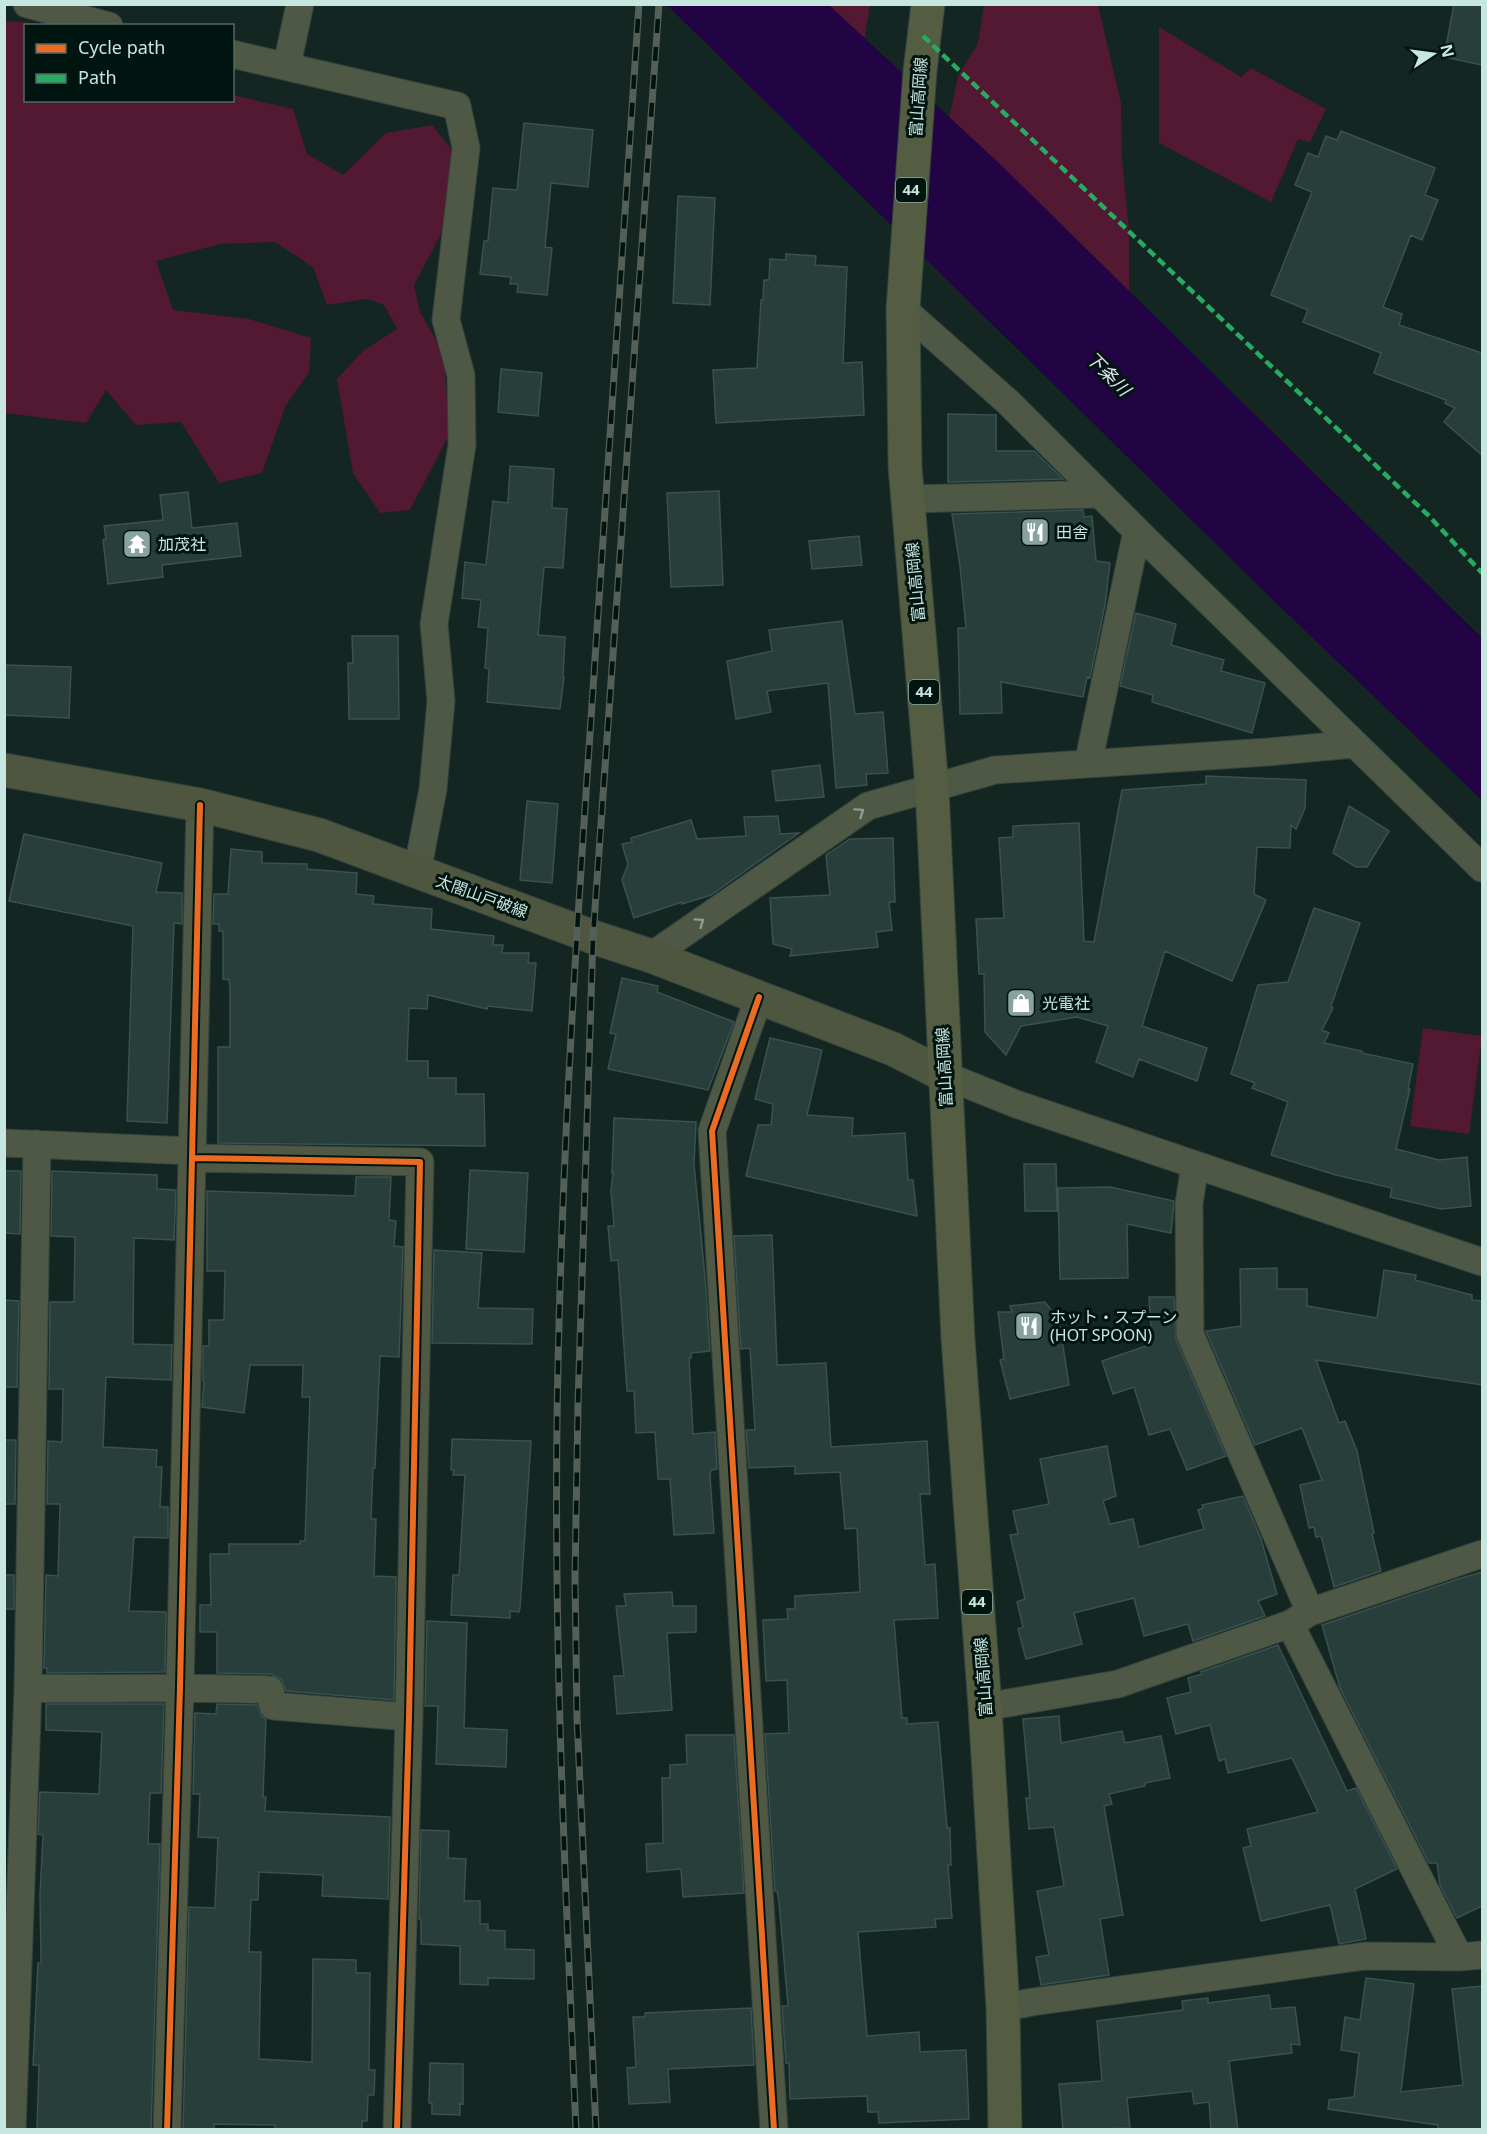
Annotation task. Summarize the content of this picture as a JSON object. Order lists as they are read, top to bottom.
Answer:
{
  "streets": {
    "main road": ["富山高岡線", "44", "太閤山戸破線"]
  },
  "crossings": [
    ["富山高岡線", "太閤山戸破線"]
  ],
  "water": ["下条川"],
  "places": {
    "restaurant": ["田舎", "ホット・スプーン (HOT SPOON)"],
    "temple": ["加茂社"],
    "shop": ["光電社"]
  },
  "legend": ["Cycle path", "Path"],
  "north": "right"
}
